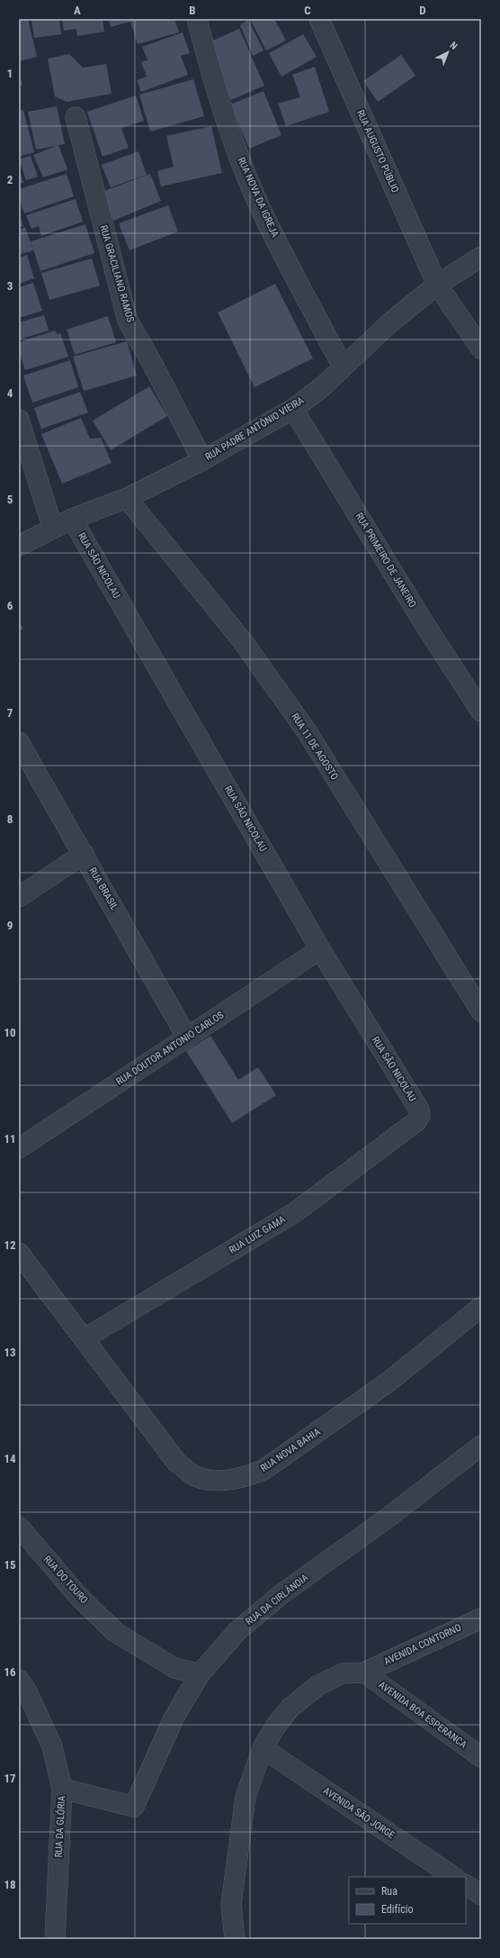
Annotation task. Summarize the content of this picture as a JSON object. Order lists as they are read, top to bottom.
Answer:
{
  "streets": {
    "street": [
      "RUA AUGUSTO PÚBLIO",
      "RUA NOVA DA IGREJA",
      "RUA GRACILIANO RAMOS",
      "RUA PADRE ANTÔNIO VIEIRA",
      "RUA PRIMEIRO DE JANEIRO",
      "RUA SÃO NICOLAU",
      "RUA 11 DE AGOSTO",
      "RUA BRASIL",
      "RUA DOUTOR ANTONIO CARLOS",
      "RUA LUIZ GAMA",
      "RUA NOVA BAHIA",
      "RUA DO TOURO",
      "RUA DA CIRLÂNDIA",
      "AVENIDA CONTORNO",
      "AVENIDA BOA ESPERANCA",
      "AVENIDA SÃO JORGE",
      "RUA DA GLÓRIA"
    ]
  },
  "crossings": [
    ["RUA AUGUSTO PÚBLIO", "RUA PADRE ANTÔNIO VIEIRA"],
    ["RUA NOVA DA IGREJA", "RUA PADRE ANTÔNIO VIEIRA"],
    ["RUA GRACILIANO RAMOS", "RUA PADRE ANTÔNIO VIEIRA"],
    ["RUA PADRE ANTÔNIO VIEIRA", "RUA PRIMEIRO DE JANEIRO"],
    ["RUA PADRE ANTÔNIO VIEIRA", "RUA SÃO NICOLAU"],
    ["RUA PADRE ANTÔNIO VIEIRA", "RUA 11 DE AGOSTO"],
    ["RUA SÃO NICOLAU", "RUA DOUTOR ANTONIO CARLOS"],
    ["RUA SÃO NICOLAU", "RUA LUIZ GAMA"],
    ["RUA BRASIL", "RUA DOUTOR ANTONIO CARLOS"],
    ["RUA LUIZ GAMA", "RUA NOVA BAHIA"],
    ["RUA DO TOURO", "RUA DA CIRLÂNDIA"],
    ["RUA DA CIRLÂNDIA", "RUA DA GLÓRIA"],
    ["AVENIDA CONTORNO", "AVENIDA BOA ESPERANCA"]
  ],
  "legend": ["Rua", "Edifício"],
  "north": "top right",
  "grid": {
    "columns": [
      "A",
      "B",
      "C",
      "D"
    ],
    "rows": [
      "1",
      "2",
      "3",
      "4",
      "5",
      "6",
      "7",
      "8",
      "9",
      "10",
      "11",
      "12",
      "13",
      "14",
      "15",
      "16",
      "17",
      "18"
    ]
  }
}
